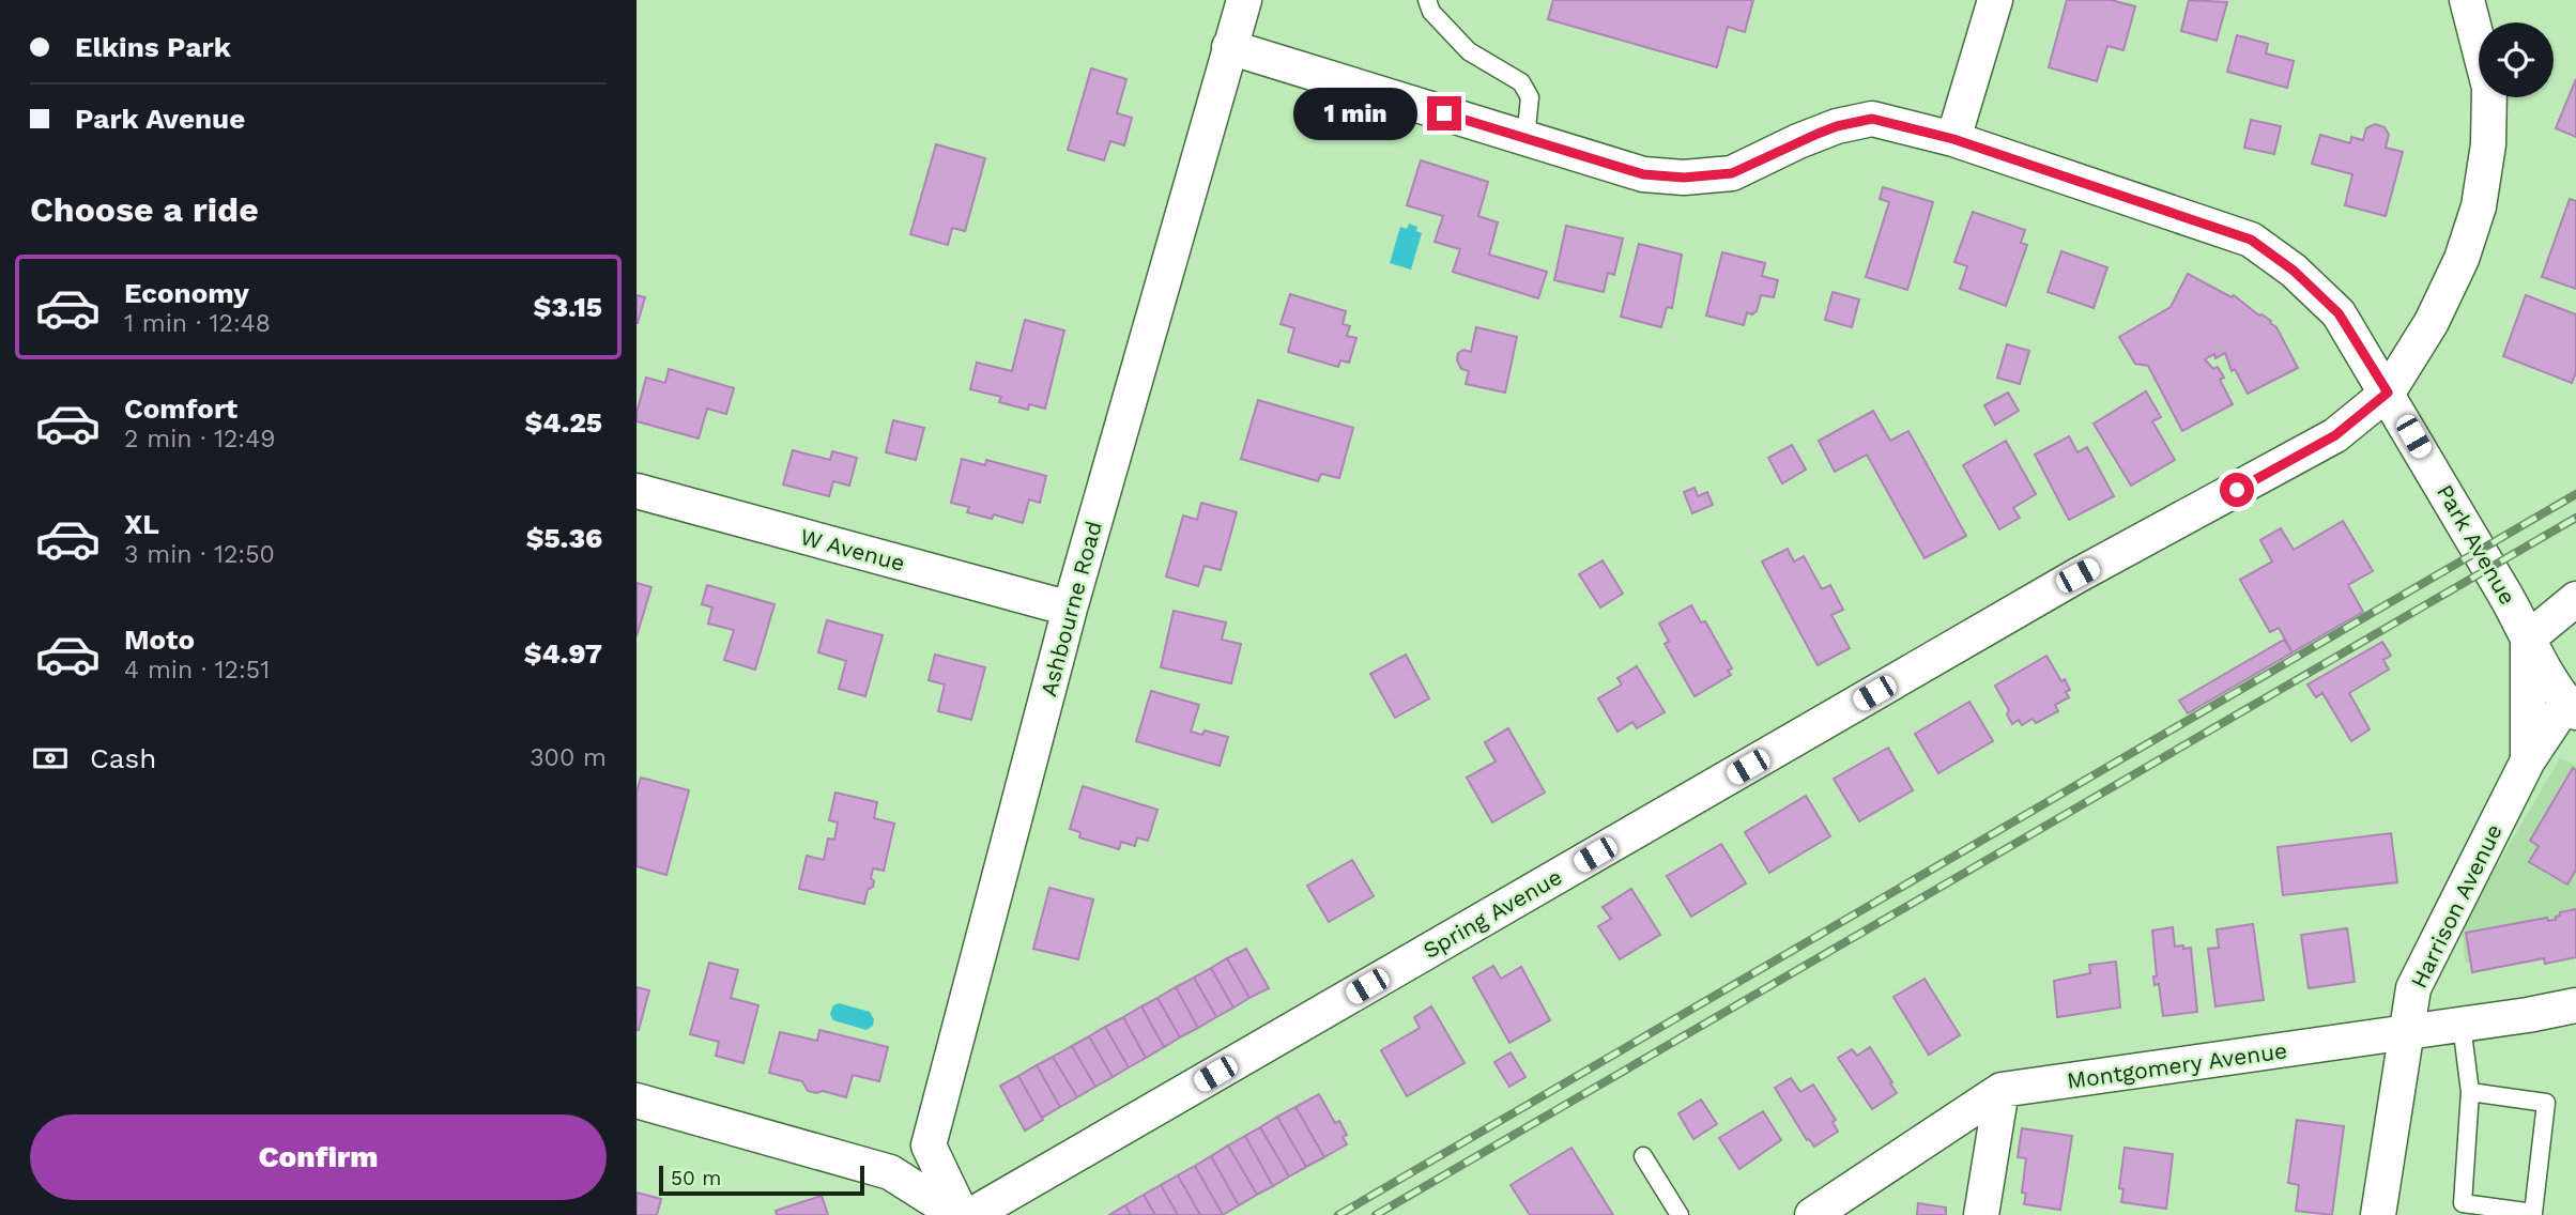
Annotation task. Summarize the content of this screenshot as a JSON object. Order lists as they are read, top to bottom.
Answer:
{
  "streets": {
    "street": [
      "Park Avenue",
      "W Avenue",
      "Ashbourne Road",
      "Harrison Avenue",
      "Spring Avenue",
      "Montgomery Avenue"
    ]
  },
  "crossings": [
    ["Park Avenue", "Ashbourne Road"],
    ["Park Avenue", "Harrison Avenue"],
    ["Park Avenue", "Spring Avenue"],
    ["W Avenue", "Ashbourne Road"],
    ["Harrison Avenue", "Montgomery Avenue"]
  ],
  "scale_bar": "50 m",
  "page": {
    "banner": ["Elkins Park", "Park Avenue"],
    "bubble": "1 min",
    "heading": "Choose a ride",
    "list": [
      {
        "name": "Economy",
        "note": "1 min · 12:48",
        "value": "$3.15"
      },
      {
        "name": "Comfort",
        "note": "2 min · 12:49",
        "value": "$4.25"
      },
      {
        "name": "XL",
        "note": "3 min · 12:50",
        "value": "$5.36"
      },
      {
        "name": "Moto",
        "note": "4 min · 12:51",
        "value": "$4.97"
      }
    ],
    "pay": ["Cash", "300 m"],
    "buttons": "Confirm",
    "scale": "50 m"
  }
}
